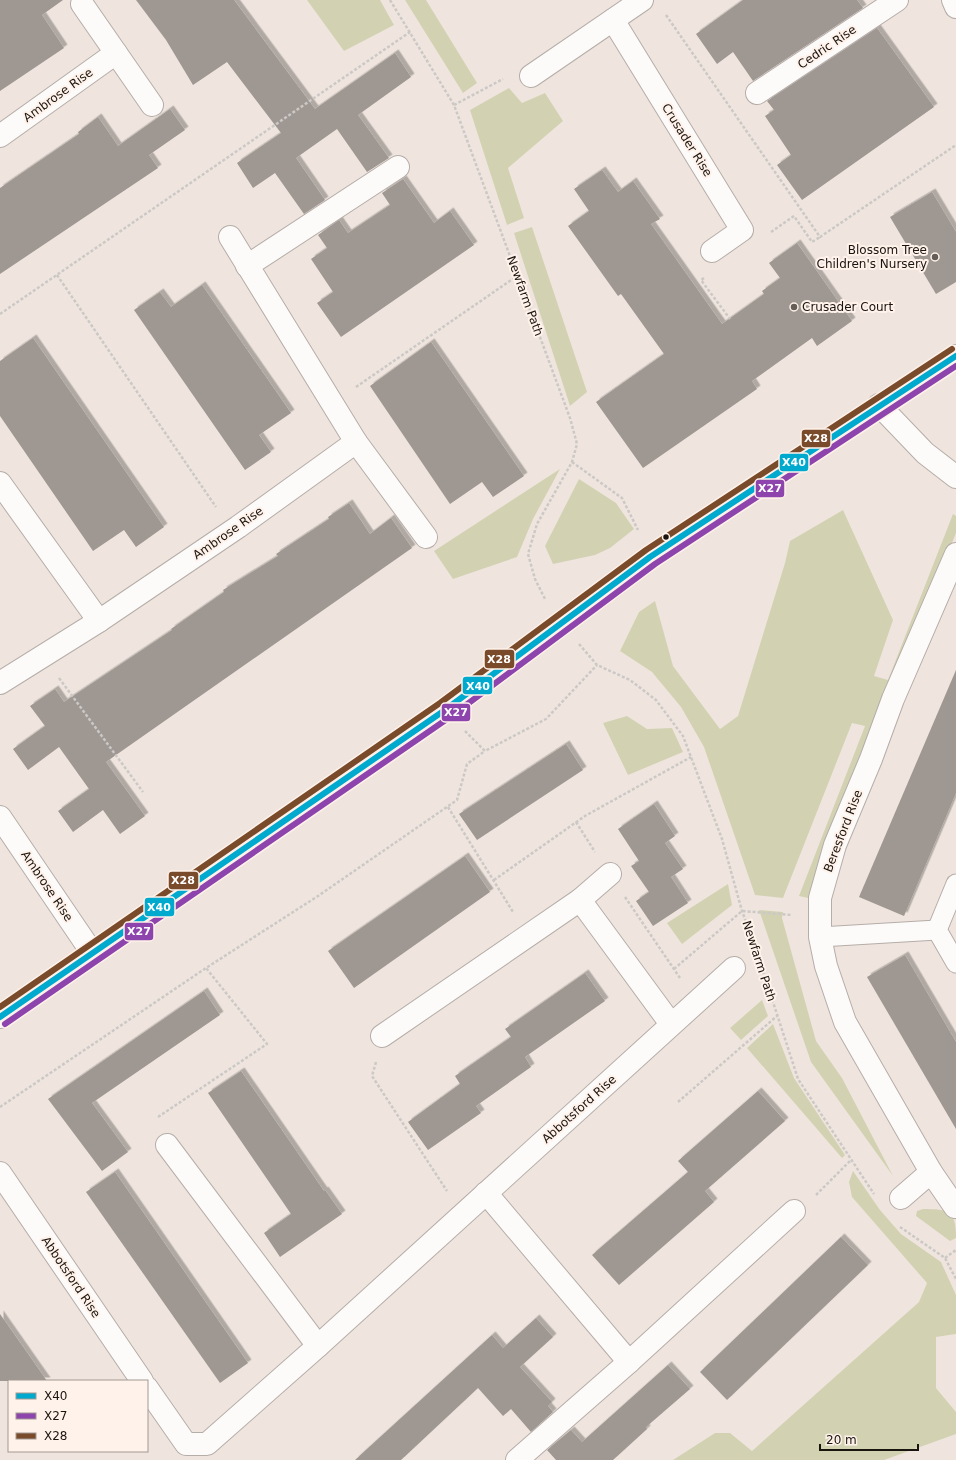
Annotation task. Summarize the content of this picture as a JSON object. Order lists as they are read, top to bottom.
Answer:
{
  "streets": {
    "street": [
      "Cedric Rise",
      "Ambrose Rise",
      "Crusader Rise",
      "Beresford Rise",
      "Abbotsford Rise"
    ],
    "path": ["Newfarm Path"]
  },
  "places": ["Blossom Tree Children's Nursery", "Crusader Court"],
  "lines": ["transit line X28", "transit line X40", "transit line X27"],
  "legend": ["X40", "X27", "X28"],
  "scale_bar": "20 m"
}
